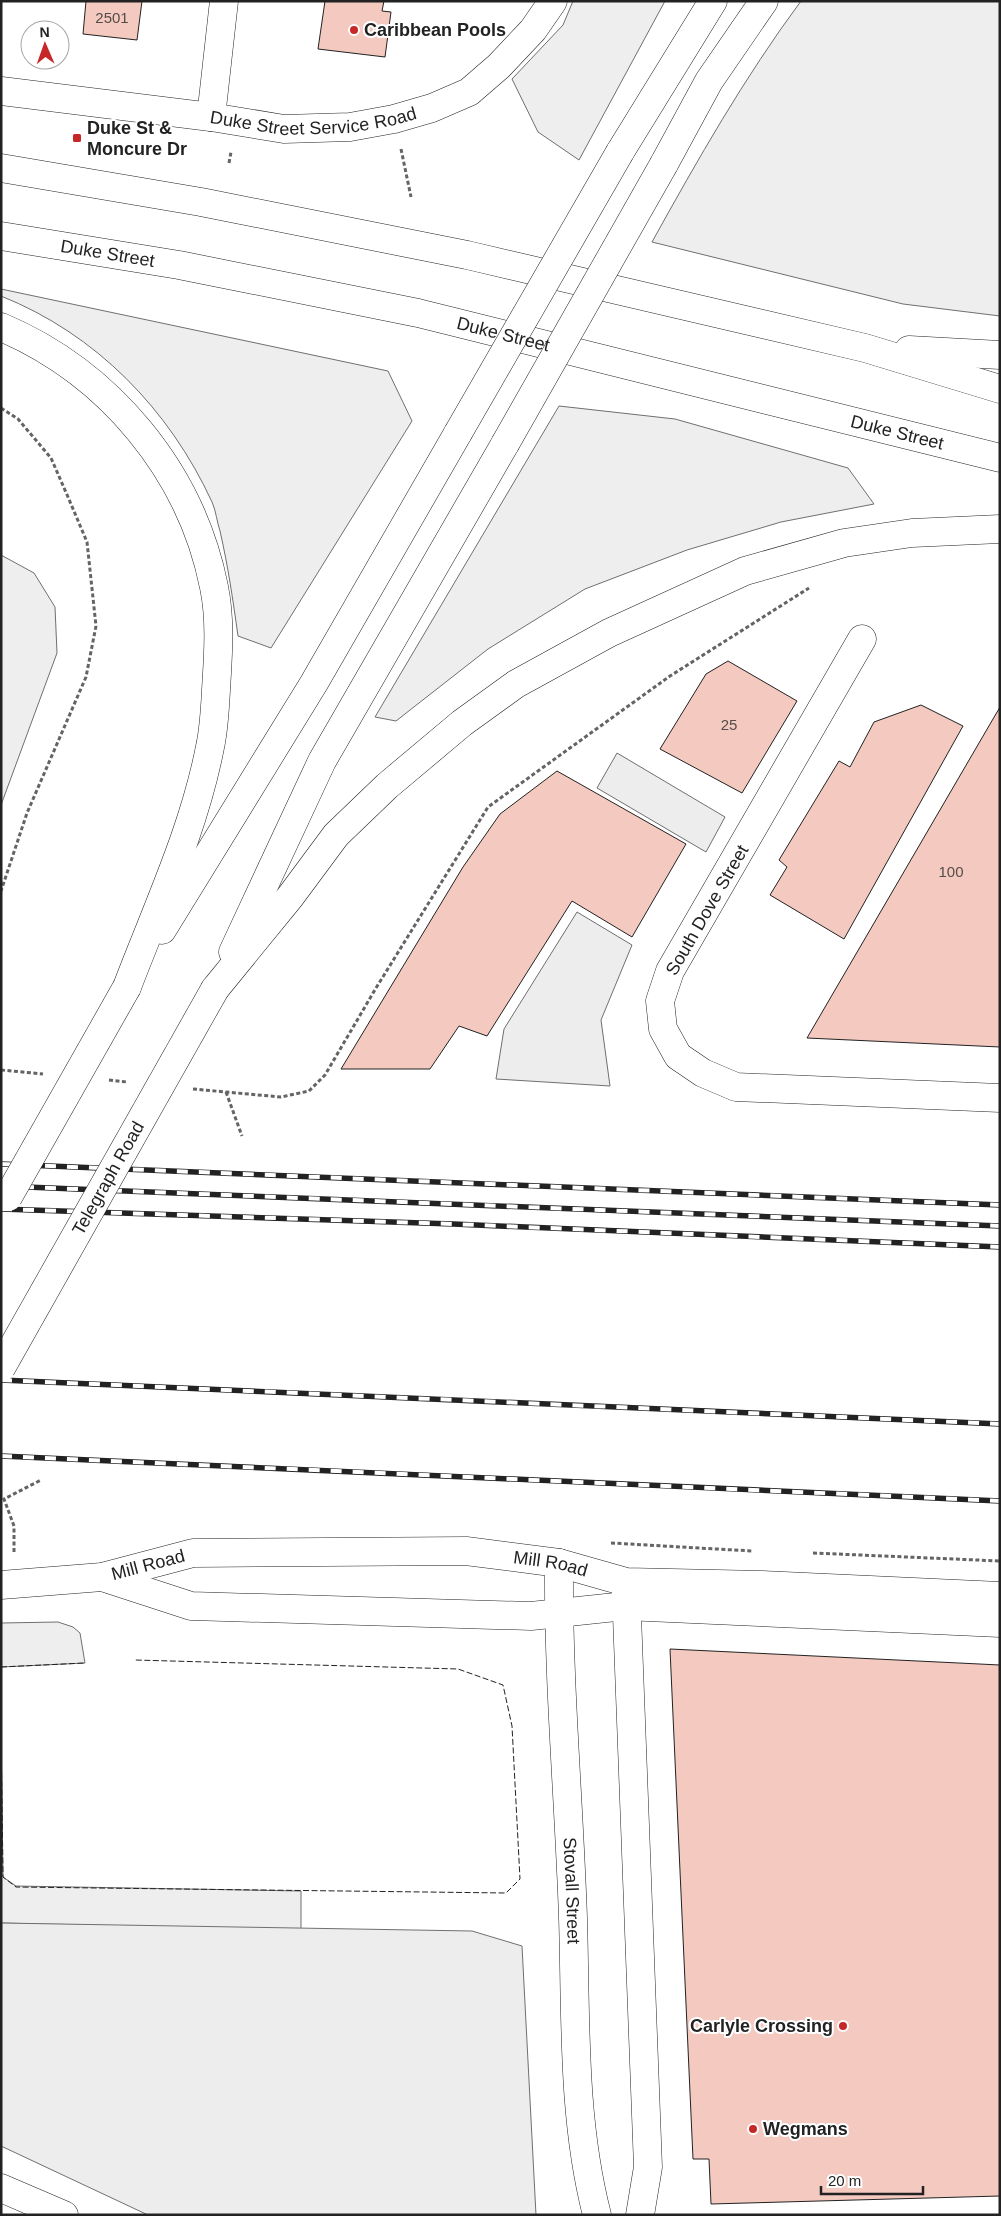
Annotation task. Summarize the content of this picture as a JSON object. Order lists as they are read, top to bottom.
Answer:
{
  "streets": {
    "main road": [
      "Duke Street Service Road",
      "Duke Street",
      "South Dove Street",
      "Telegraph Road",
      "Mill Road",
      "Stovall Street"
    ]
  },
  "crossings": [
    ["Mill Road", "Stovall Street"]
  ],
  "places": {
    "other": ["Caribbean Pools", "Carlyle Crossing", "Wegmans"],
    "transit": ["Duke St & Moncure Dr"]
  },
  "house_numbers": ["2501", "25", "100"],
  "scale_bar": "20 m",
  "north": "top"
}
